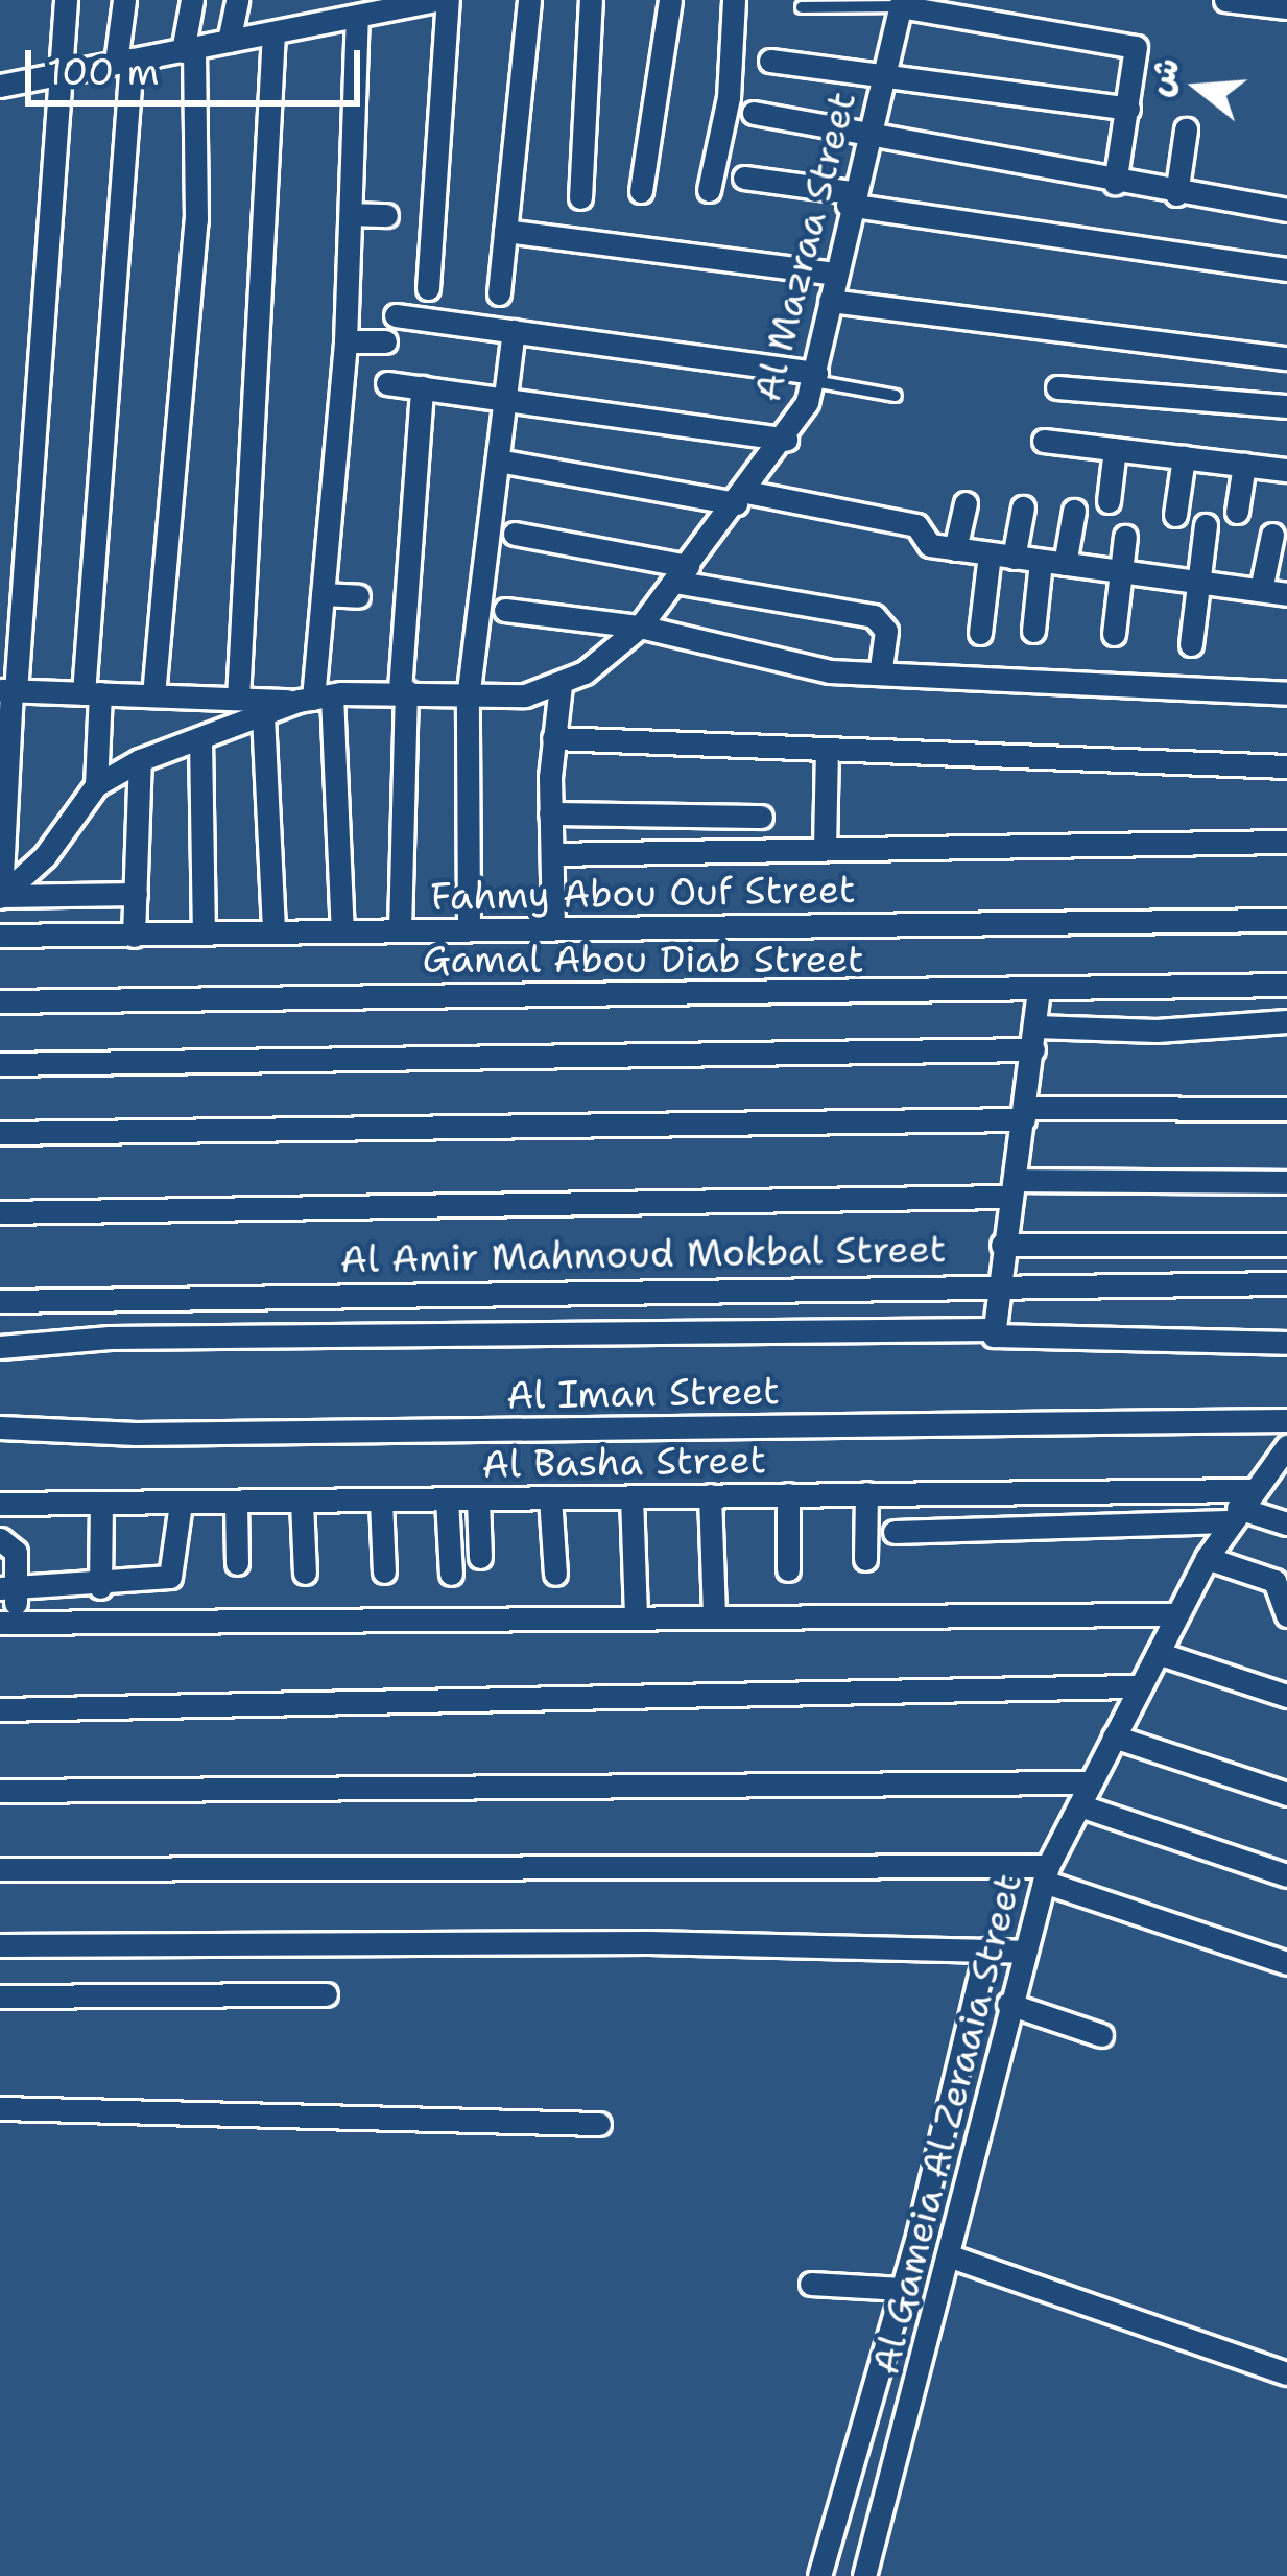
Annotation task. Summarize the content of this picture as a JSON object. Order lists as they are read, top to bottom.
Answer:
{
  "streets": {
    "street": [
      "Al Mazraa Street",
      "Fahmy Abou Ouf Street",
      "Gamal Abou Diab Street",
      "Al Amir Mahmoud Mokbal Street",
      "Al Iman Street",
      "Al Basha Street",
      "Al Gameia Al Zeraaia Street"
    ]
  },
  "crossings": [
    ["Al Basha Street", "Al Gameia Al Zeraaia Street"]
  ],
  "scale_bar": "100 m",
  "north": "left"
}
